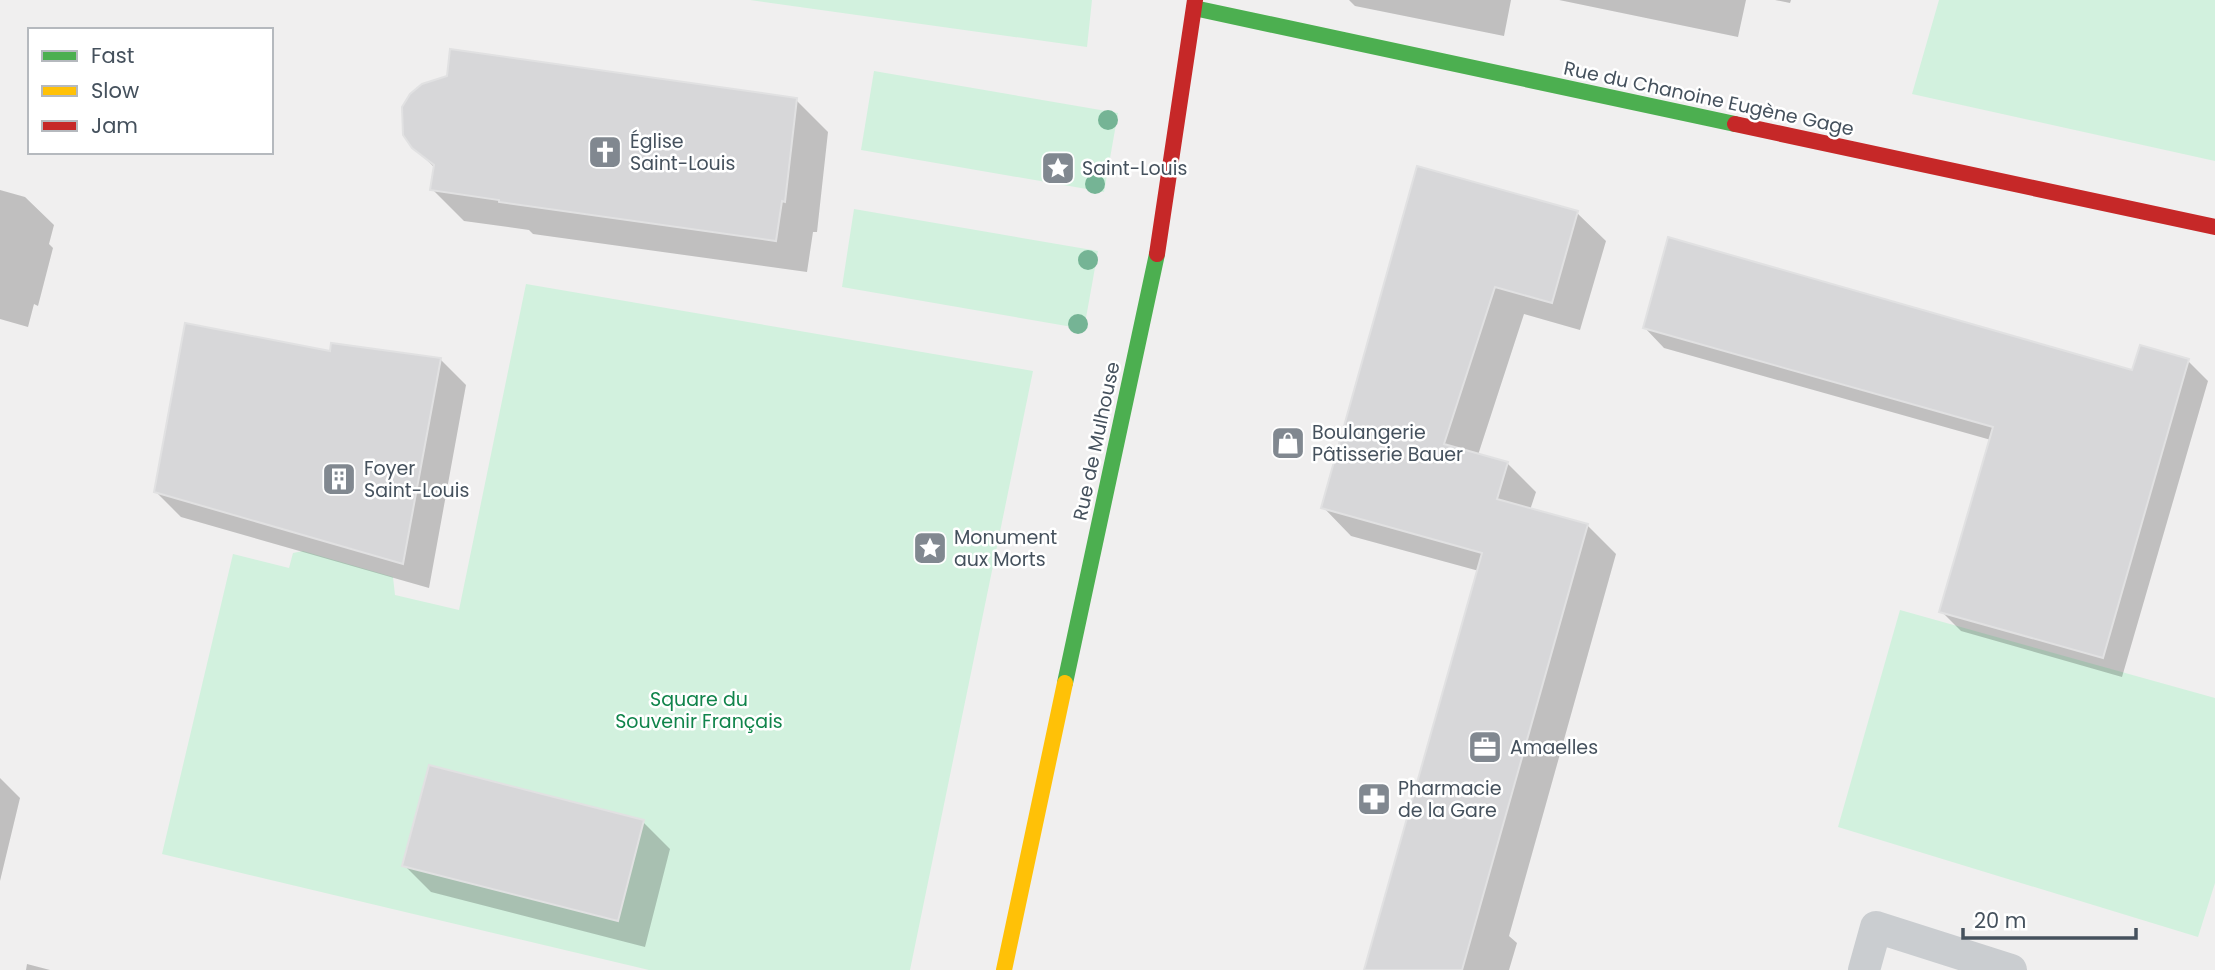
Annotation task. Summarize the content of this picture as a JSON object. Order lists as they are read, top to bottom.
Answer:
{
  "streets": {
    "street": ["Rue du Chanoine Eugène Gage", "Rue de Mulhouse"]
  },
  "crossings": [
    ["Rue du Chanoine Eugène Gage", "Rue de Mulhouse"]
  ],
  "parks": ["Square du Souvenir Français"],
  "places": {
    "church": ["Église Saint-Louis"],
    "place": ["Saint-Louis", "Monument aux Morts"],
    "shop": ["Boulangerie Pâtisserie Bauer"],
    "building": ["Foyer Saint-Louis"],
    "office": ["Amaelles"],
    "pharmacy": ["Pharmacie de la Gare"]
  },
  "legend": ["Fast", "Slow", "Jam"],
  "scale_bar": "20 m"
}
